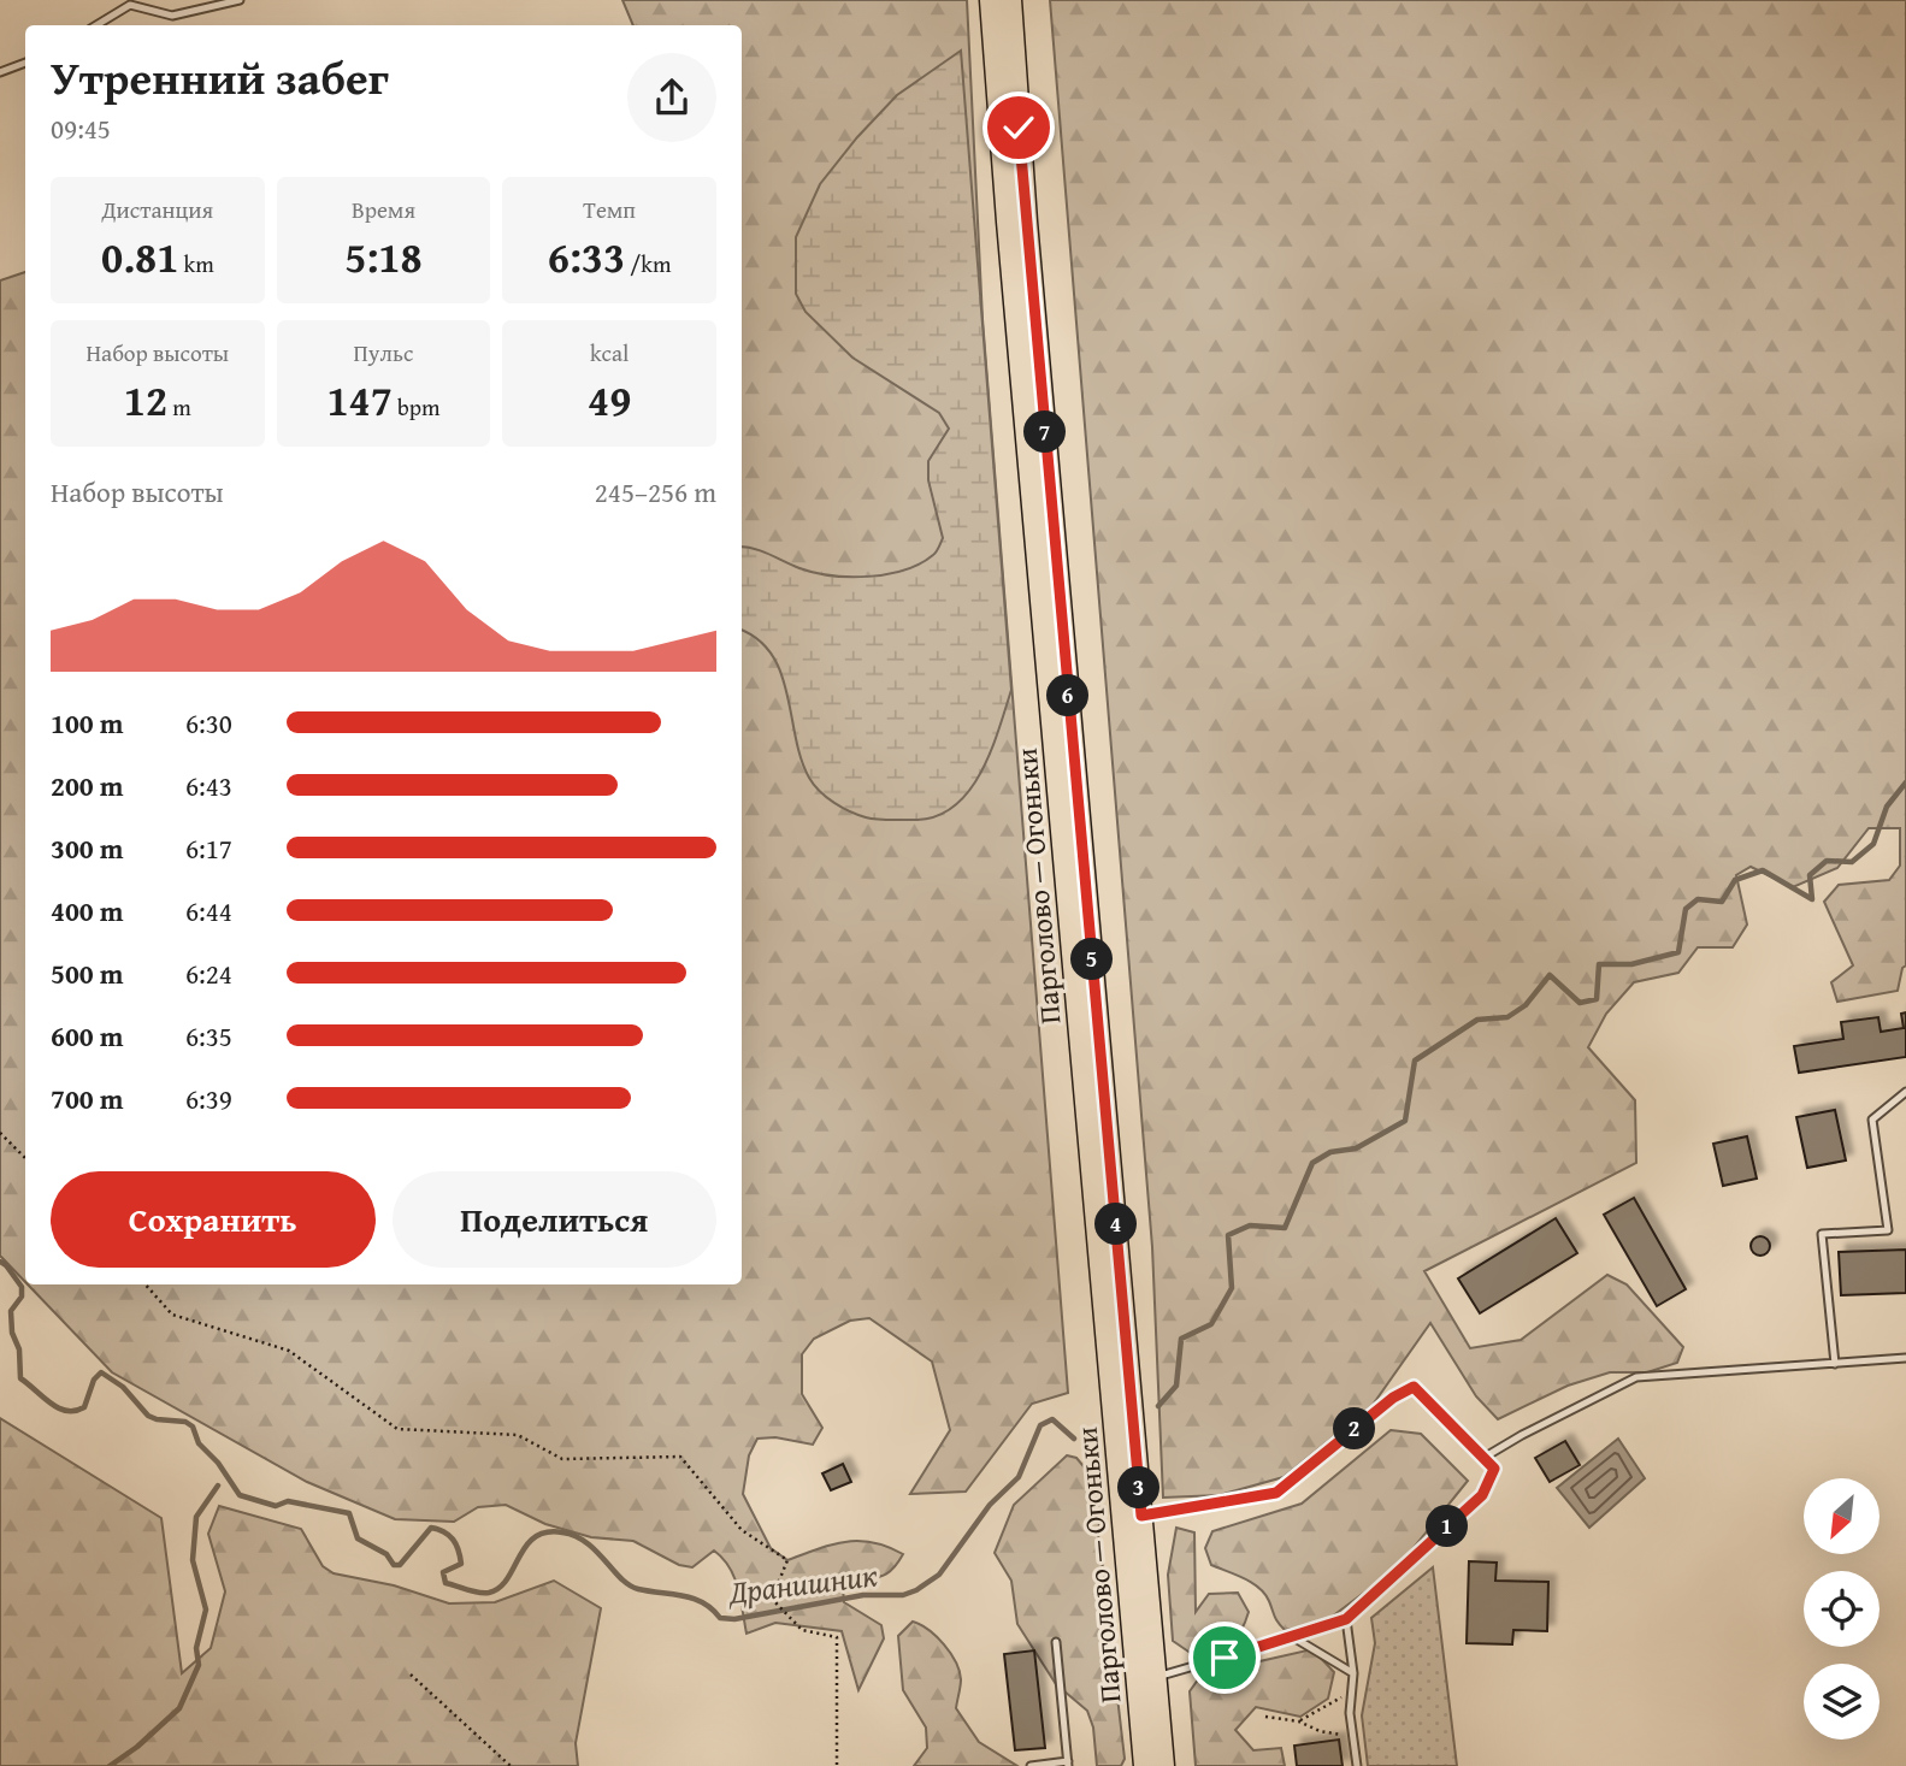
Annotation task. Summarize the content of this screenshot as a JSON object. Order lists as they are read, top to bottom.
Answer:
{
  "streets": {
    "main road": ["Парголово — Огоньки"]
  },
  "water": ["Дранишник"],
  "north": "bottom left",
  "page": {
    "heading": ["Утренний забег", "09:45"],
    "stats": [
      ["Дистанция", "0.81 km"],
      ["Время", "5:18"],
      ["Темп", "6:33 /km"],
      ["Набор высоты", "12 m"],
      ["Пульс", "147 bpm"],
      ["kcal", "49"]
    ],
    "pins": [
      "7",
      "6",
      "5",
      "4",
      "2",
      "3",
      "1"
    ],
    "chart": ["Набор высоты", "245–256 m"],
    "list": [
      {
        "name": "100 m",
        "note": "6:30"
      },
      {
        "name": "200 m",
        "note": "6:43"
      },
      {
        "name": "300 m",
        "note": "6:17"
      },
      {
        "name": "400 m",
        "note": "6:44"
      },
      {
        "name": "500 m",
        "note": "6:24"
      },
      {
        "name": "600 m",
        "note": "6:35"
      },
      {
        "name": "700 m",
        "note": "6:39"
      }
    ],
    "buttons": ["Сохранить", "Поделиться"]
  }
}
